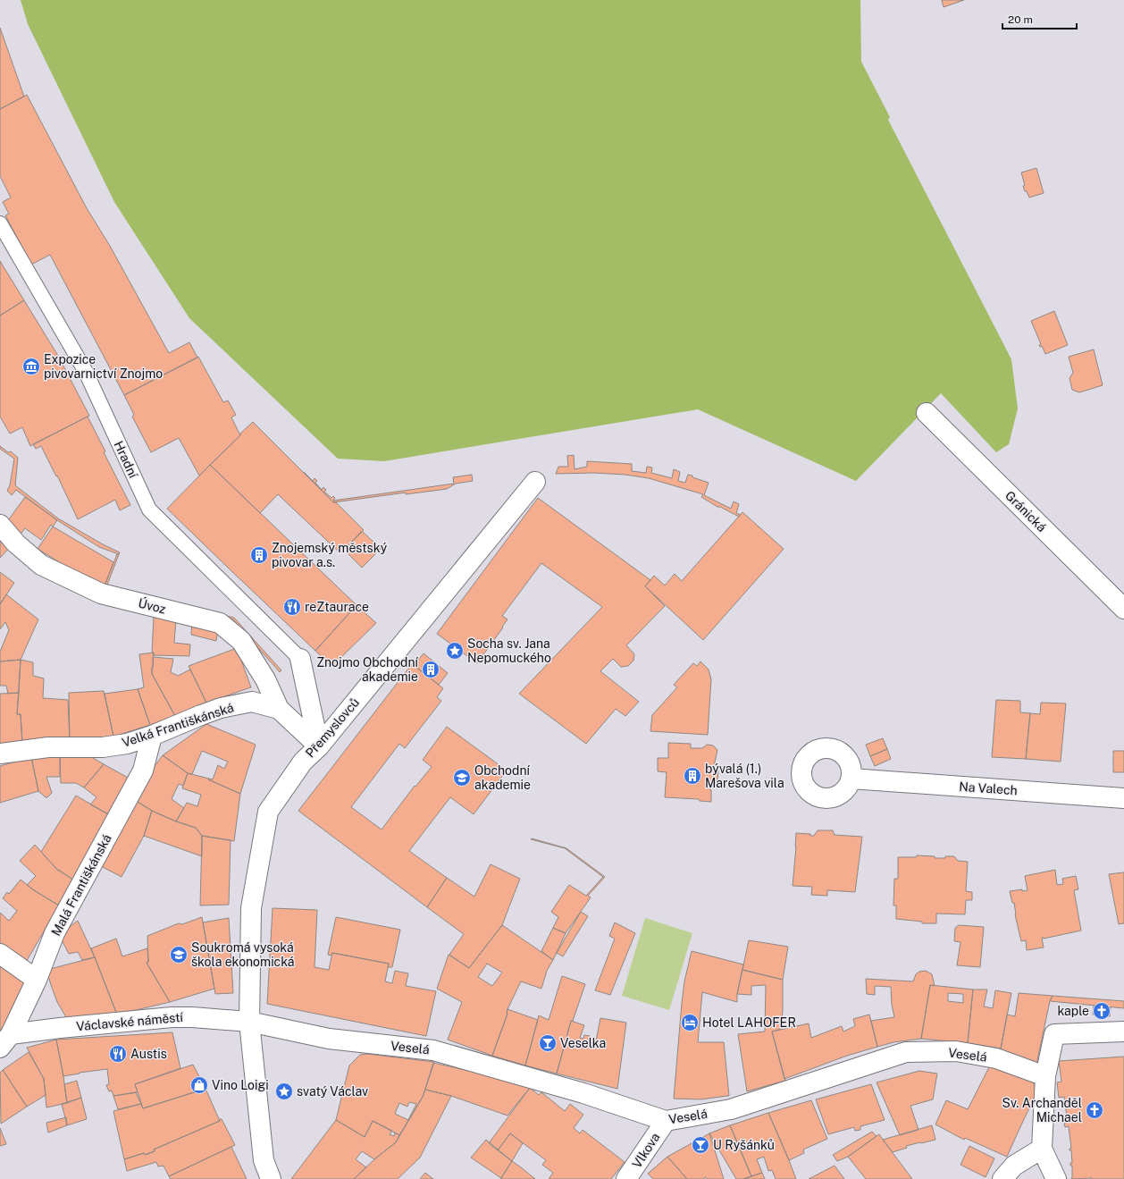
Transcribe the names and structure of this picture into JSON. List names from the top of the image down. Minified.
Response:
{"streets":{"street":["Gránická","Úvoz","Velká Františkánská","Přemyslovců","Na Valech","Malá Františkánská","Václavské náměstí","Veselá","Vlkova"],"lane":["Hradní"]},"crossings":[["Úvoz","Velká Františkánská"],["Velká Františkánská","Přemyslovců"],["Velká Františkánská","Malá Františkánská"],["Přemyslovců","Václavské náměstí"],["Malá Františkánská","Václavské náměstí"],["Václavské náměstí","Veselá"],["Veselá","Vlkova"]],"places":{"museum":["Expozice pivovarnictví Znojmo"],"building":["Znojemský městský pivovar a.s.","Znojmo Obchodní akademie","bývalá (1.) Marešova vila"],"restaurant":["reZtaurace","Austis"],"place":["Socha sv. Jana Nepomuckého","svatý Václav"],"school or university":["Obchodní akademie","Soukromá vysoká škola ekonomická"],"church":["kaple","Sv. Archanděl Michael"],"hotel":["Hotel LAHOFER"],"bar":["Veselka","U Ryšánků"],"shop":["Vino Loigi"]},"scale_bar":"20 m"}
